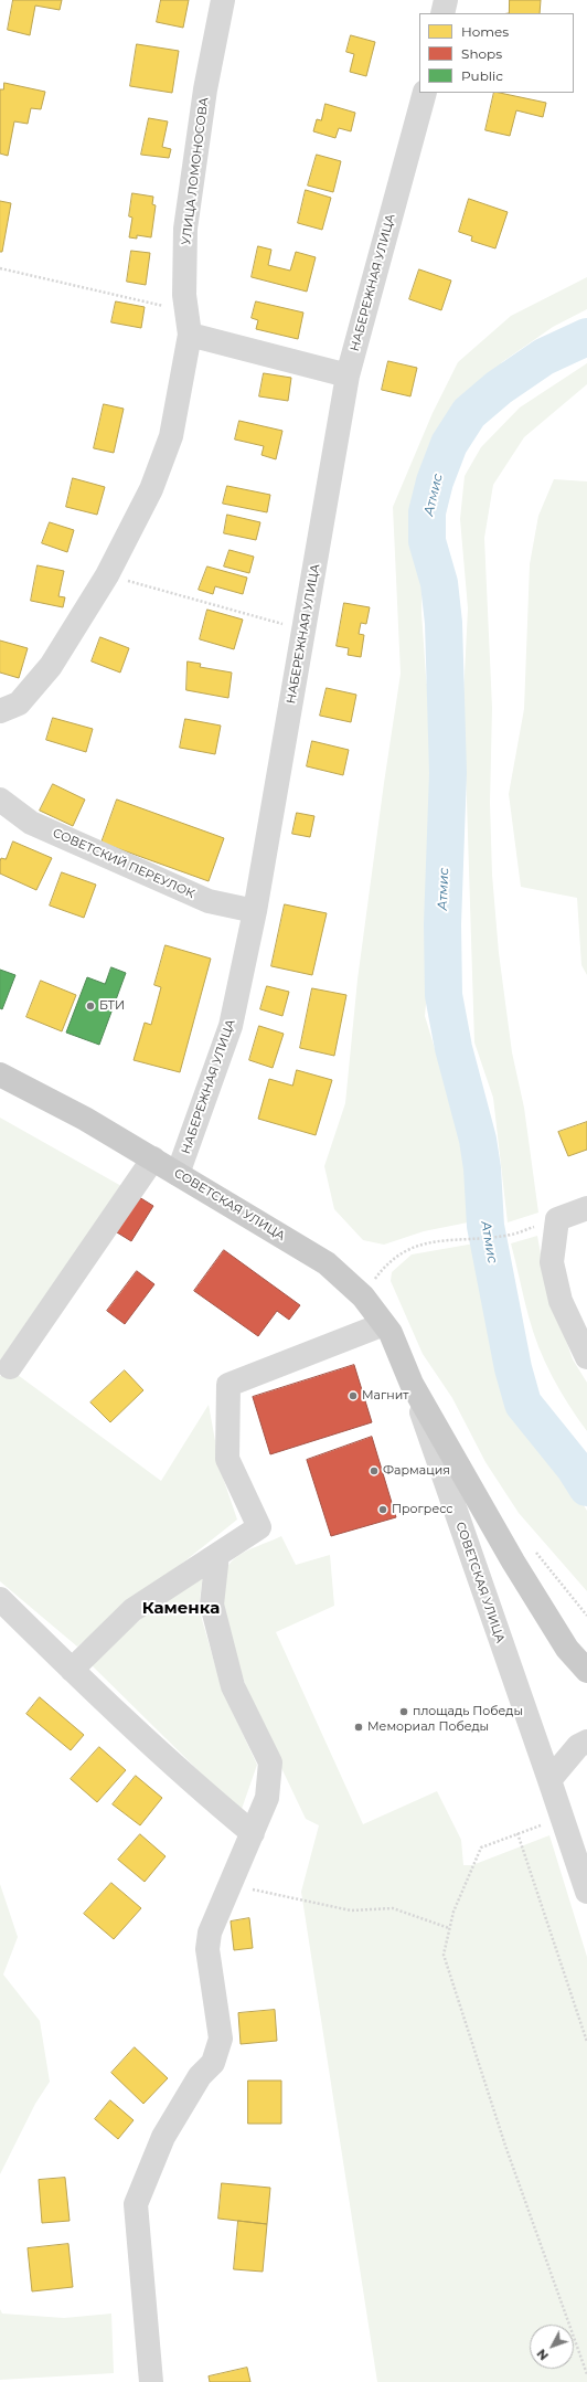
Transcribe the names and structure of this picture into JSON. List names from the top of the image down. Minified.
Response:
{"streets":{"main road":["СОВЕТСКАЯ УЛИЦА"],"street":["УЛИЦА ЛОМОНОСОВА","НАБЕРЕЖНАЯ УЛИЦА","СОВЕТСКИЙ ПЕРЕУЛОК"]},"crossings":[["НАБЕРЕЖНАЯ УЛИЦА","СОВЕТСКИЙ ПЕРЕУЛОК"],["НАБЕРЕЖНАЯ УЛИЦА","СОВЕТСКАЯ УЛИЦА"]],"districts":["Каменка"],"water":["Атмис"],"places":["БТИ","Магнит","Фармация","Прогресс","площадь Победы","Мемориал Победы"],"legend":["Homes","Shops","Public"],"north":"bottom left"}
